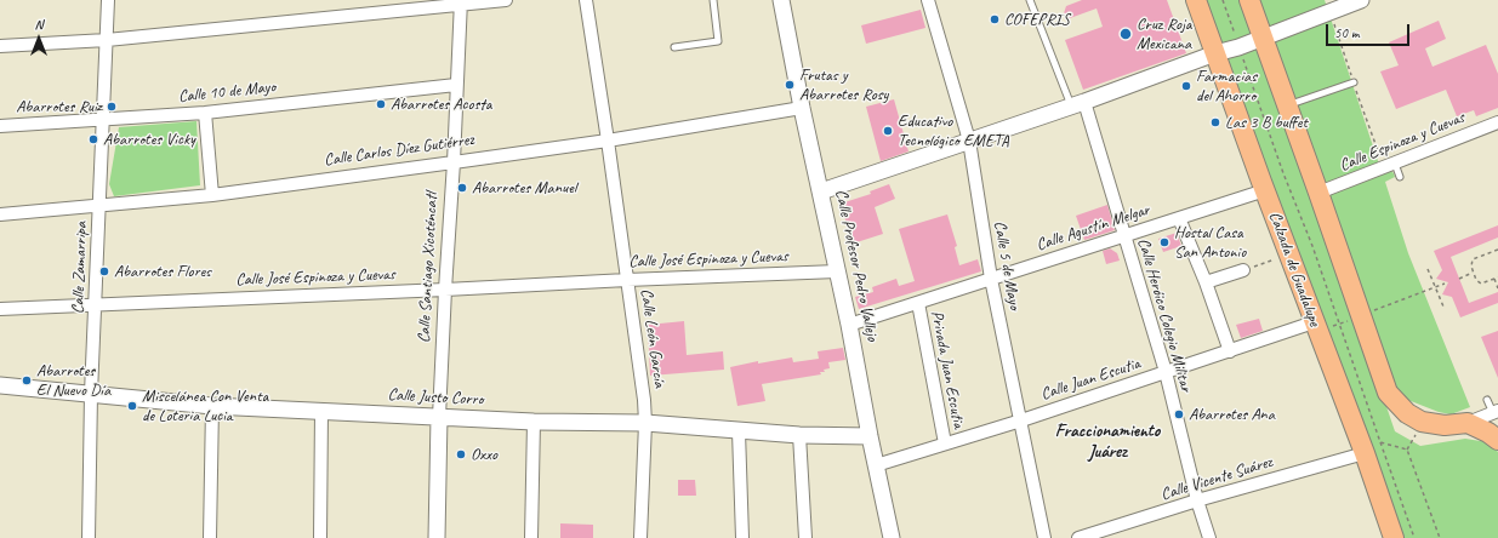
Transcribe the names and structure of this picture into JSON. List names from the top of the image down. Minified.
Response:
{"streets":{"main road":["Calzada de Guadalupe"],"street":["Calle 10 de Mayo","Calle Espinoza y Cuevas","Calle Carlos Díez Gutiérrez","Calle Agustín Melgar","Calle José Espinoza y Cuevas","Calle Profesor Pedro Vallejo","Calle 5 de Mayo","Calle Zamarripa","Calle Santiago Xicoténcatl","Calle Heróico Colegio Militar","Calle León García","Privada Juan Escutia","Calle Juan Escutia","Calle Justo Corro","Calle Vicente Suárez"]},"crossings":[["Calle 10 de Mayo","Calle Zamarripa"],["Calle 10 de Mayo","Calle Santiago Xicoténcatl"],["Calle Carlos Díez Gutiérrez","Calle Profesor Pedro Vallejo"],["Calle Carlos Díez Gutiérrez","Calle Zamarripa"],["Calle Carlos Díez Gutiérrez","Calle Santiago Xicoténcatl"],["Calle Carlos Díez Gutiérrez","Calle León García"],["Calle Agustín Melgar","Calle Profesor Pedro Vallejo"],["Calle Agustín Melgar","Calle 5 de Mayo"],["Calle Agustín Melgar","Calzada de Guadalupe"],["Calle Agustín Melgar","Calle Heróico Colegio Militar"],["Calle Agustín Melgar","Privada Juan Escutia"],["Calle José Espinoza y Cuevas","Calle Profesor Pedro Vallejo"],["Calle José Espinoza y Cuevas","Calle Zamarripa"],["Calle José Espinoza y Cuevas","Calle Santiago Xicoténcatl"],["Calle José Espinoza y Cuevas","Calle León García"],["Calle Profesor Pedro Vallejo","Calle Juan Escutia"],["Calle Profesor Pedro Vallejo","Calle Justo Corro"],["Calle 5 de Mayo","Calle Juan Escutia"],["Calle Zamarripa","Calle Justo Corro"],["Calle Santiago Xicoténcatl","Calle Justo Corro"],["Calzada de Guadalupe","Calle Juan Escutia"],["Calzada de Guadalupe","Calle Vicente Suárez"],["Calle Heróico Colegio Militar","Calle Juan Escutia"],["Calle Heróico Colegio Militar","Calle Vicente Suárez"],["Calle León García","Calle Justo Corro"],["Privada Juan Escutia","Calle Juan Escutia"]],"districts":["Fraccionamiento Juárez"],"places":["COFEPRIS","Cruz Roja Mexicana","Frutas y Abarrotes Rosy","Farmacias del Ahorro","Abarrotes Acosta","Abarrotes Ruiz","Las 3 B buffet","Educativo Tecnológico EMETA","Abarrotes Vicky","Abarrotes Manuel","Hostal Casa San Antonio","Abarrotes Flores","Abarrotes El Nuevo Día","Miscelánea Con Venta de Loteria Lucia","Abarrotes Ana","Oxxo"],"scale_bar":"50 m","north":"top"}
